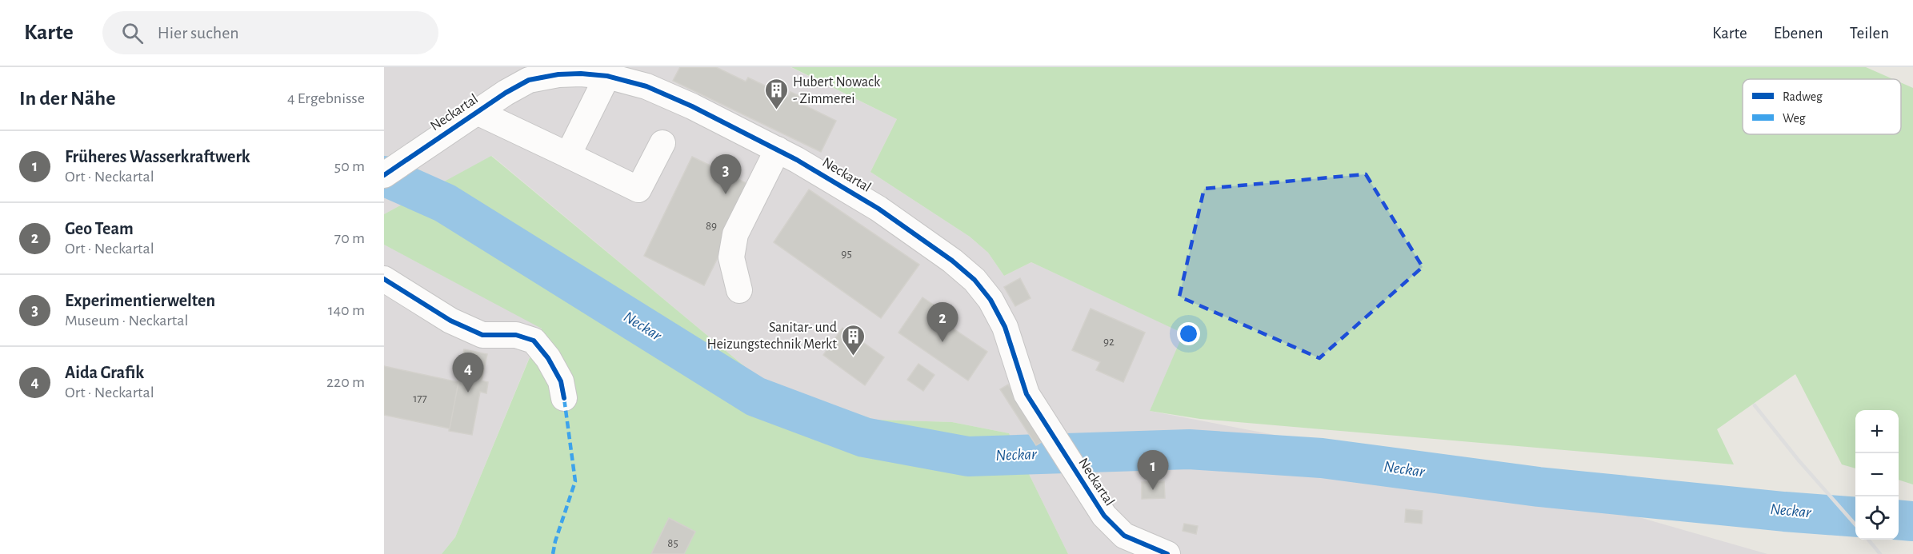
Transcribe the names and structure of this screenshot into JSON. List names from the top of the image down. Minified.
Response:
{"streets":{"street":["Neckartal"]},"water":["Neckar"],"places":{"building":["Hubert Nowack - Zimmerei","Sanitar- und Heizungstechnik Merkt"]},"house_numbers":["89","95","92","177","85"],"legend":["Radweg","Weg"],"page":{"header":"Karte","search":"Hier suchen","nav":["Karte","Ebenen","Teilen"],"heading":["In der Nähe","4 Ergebnisse"],"list":[{"mark":"1","name":"Früheres Wasserkraftwerk","note":"Ort · Neckartal","value":"50 m"},{"mark":"2","name":"Geo Team","note":"Ort · Neckartal","value":"70 m"},{"mark":"3","name":"Experimentierwelten","note":"Museum · Neckartal","value":"140 m"},{"mark":"4","name":"Aida Grafik","note":"Ort · Neckartal","value":"220 m"}],"pins":["3","2","4","1"],"map_buttons":["+","−"]}}
